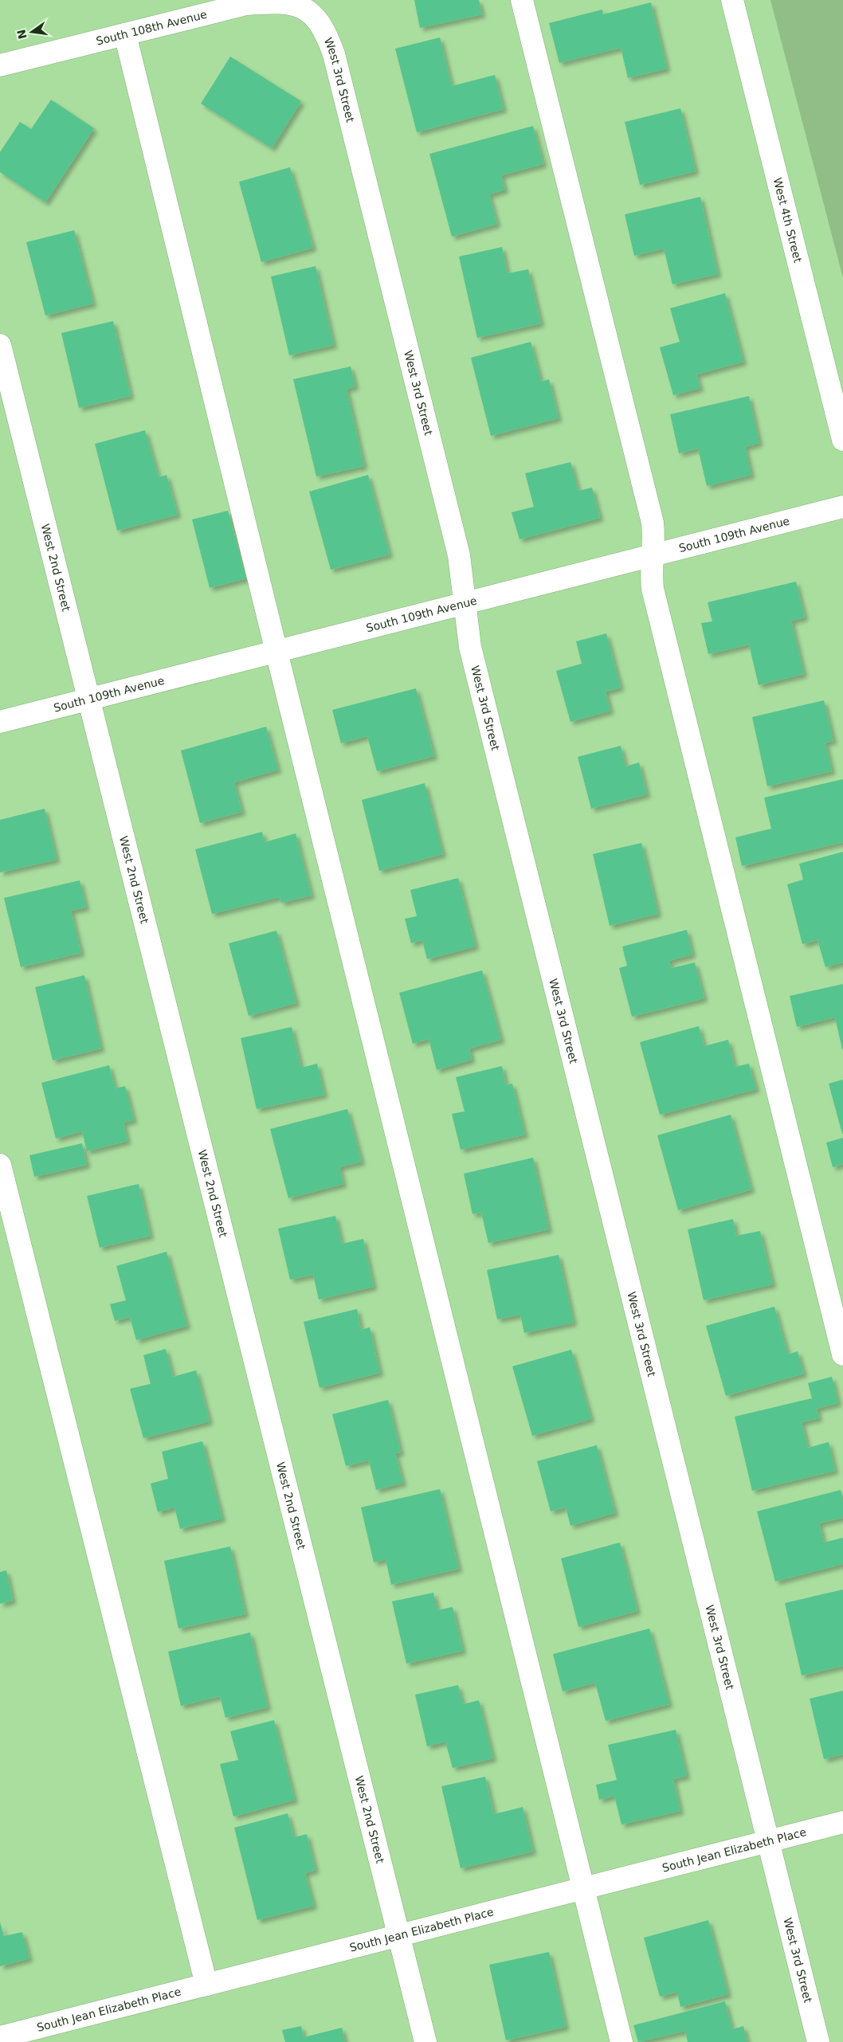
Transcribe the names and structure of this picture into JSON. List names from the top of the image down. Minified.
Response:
{"streets":{"street":["South 108th Avenue","West 3rd Street","West 4th Street","South 109th Avenue","West 2nd Street","South Jean Elizabeth Place"]},"crossings":[["South 108th Avenue","West 3rd Street"],["West 3rd Street","South 109th Avenue"],["West 3rd Street","South Jean Elizabeth Place"],["South 109th Avenue","West 2nd Street"],["West 2nd Street","South Jean Elizabeth Place"]],"north":"left"}
